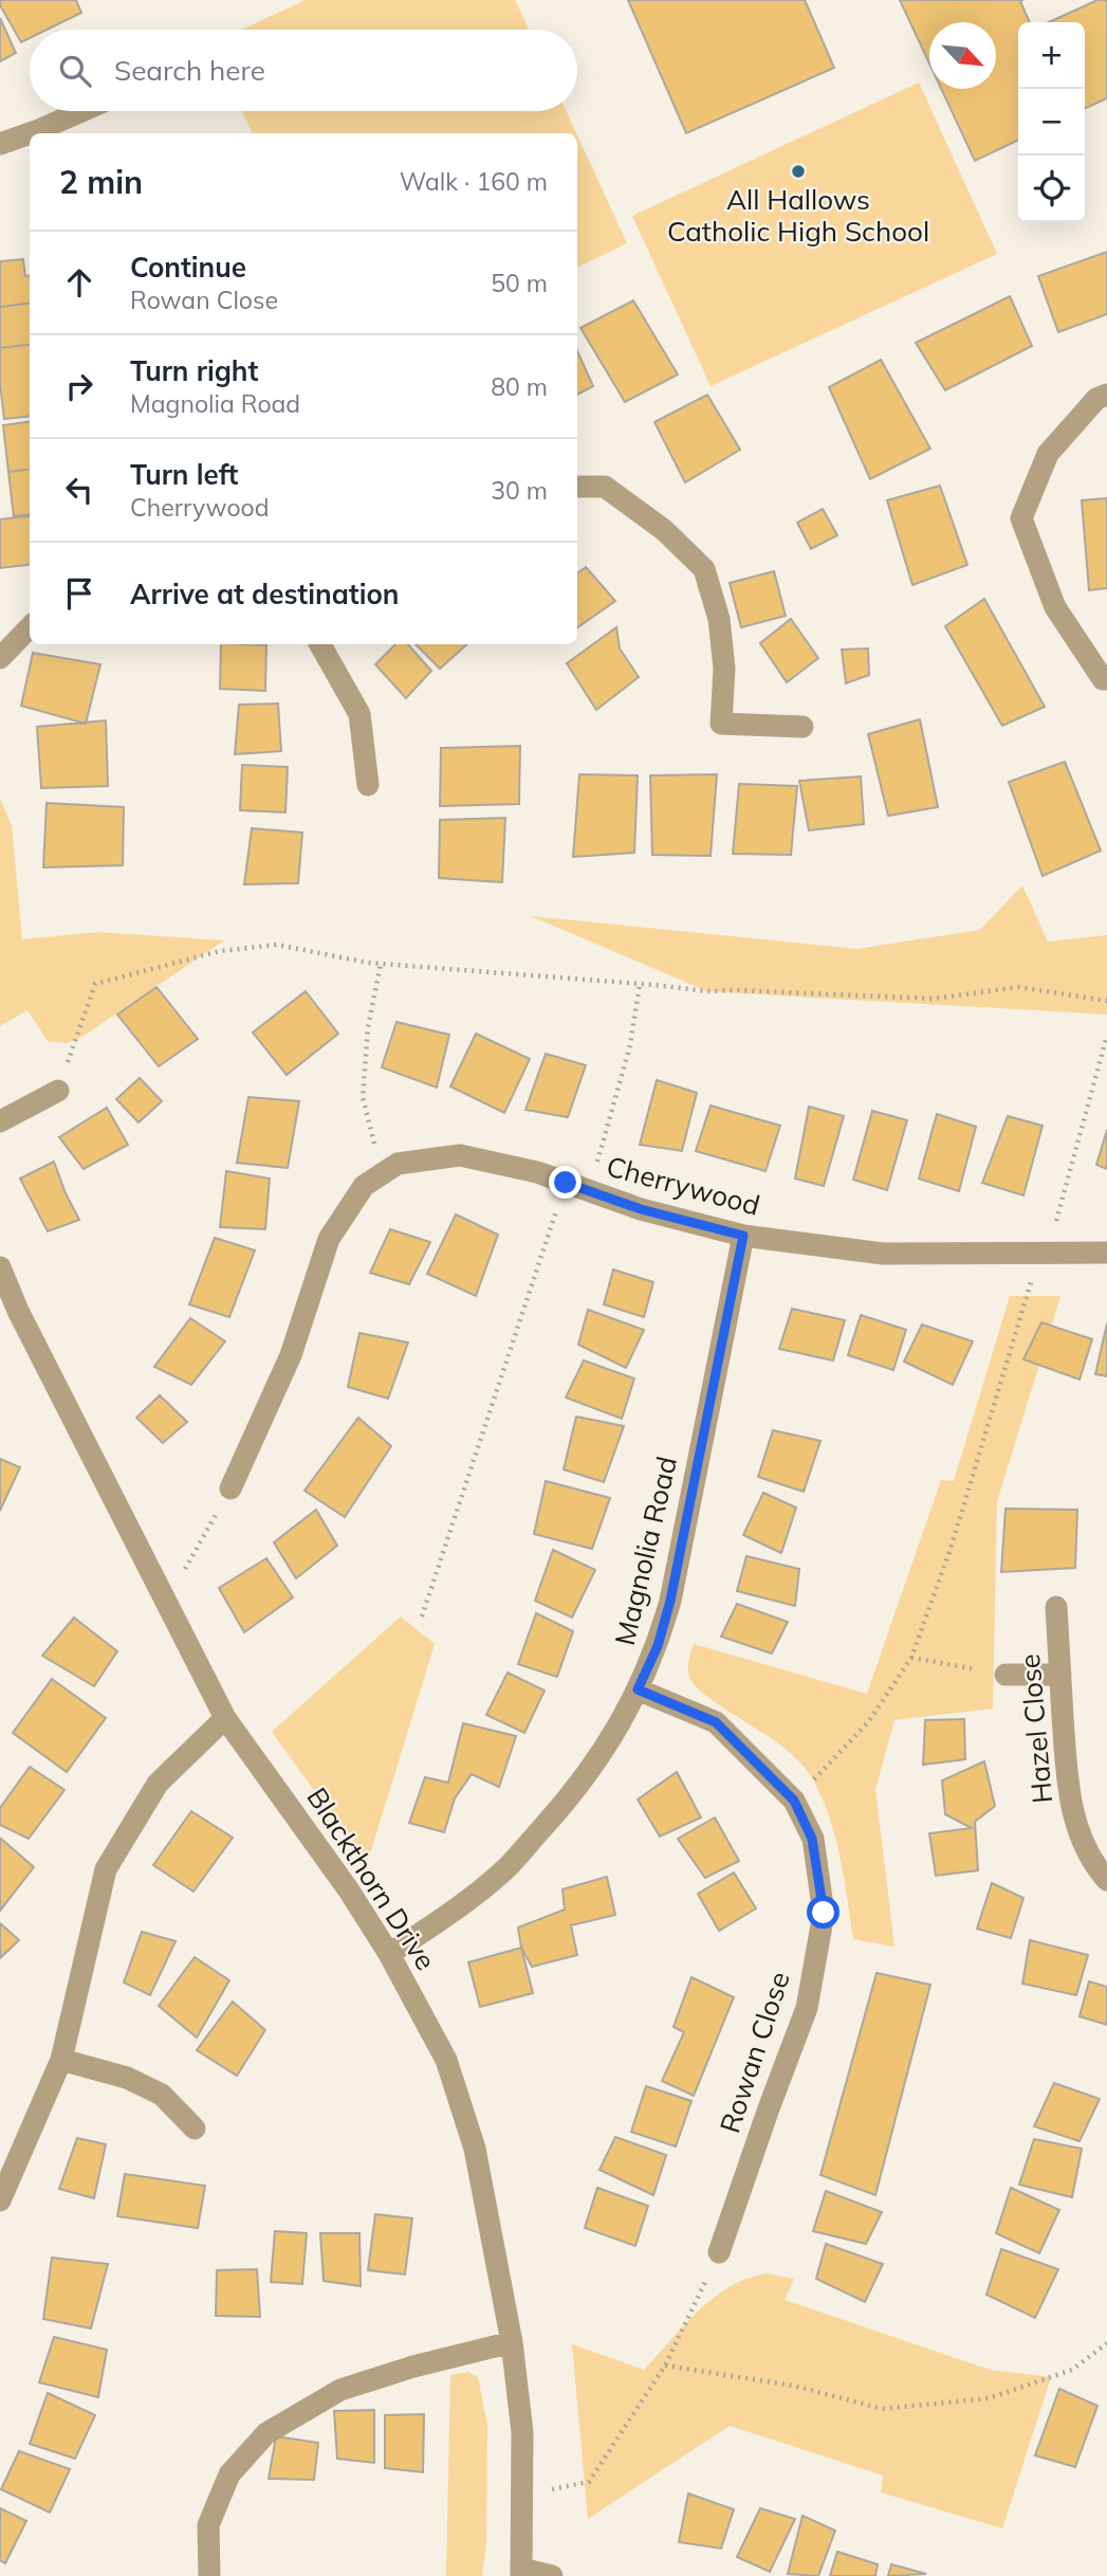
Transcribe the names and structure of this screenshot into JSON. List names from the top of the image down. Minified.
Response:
{"streets":{"street":["Cherrywood","Magnolia Road","Hazel Close","Blackthorn Drive","Rowan Close"]},"crossings":[["Cherrywood","Magnolia Road"],["Magnolia Road","Blackthorn Drive"],["Magnolia Road","Rowan Close"]],"places":["All Hallows Catholic High School"],"north":"bottom right","page":{"map_buttons":["+","−"],"search":"Search here","heading":["2 min","Walk · 160 m"],"list":[["Continue","Rowan Close","50 m"],["Turn right","Magnolia Road","80 m"],["Turn left","Cherrywood","30 m"],"Arrive at destination"]}}
